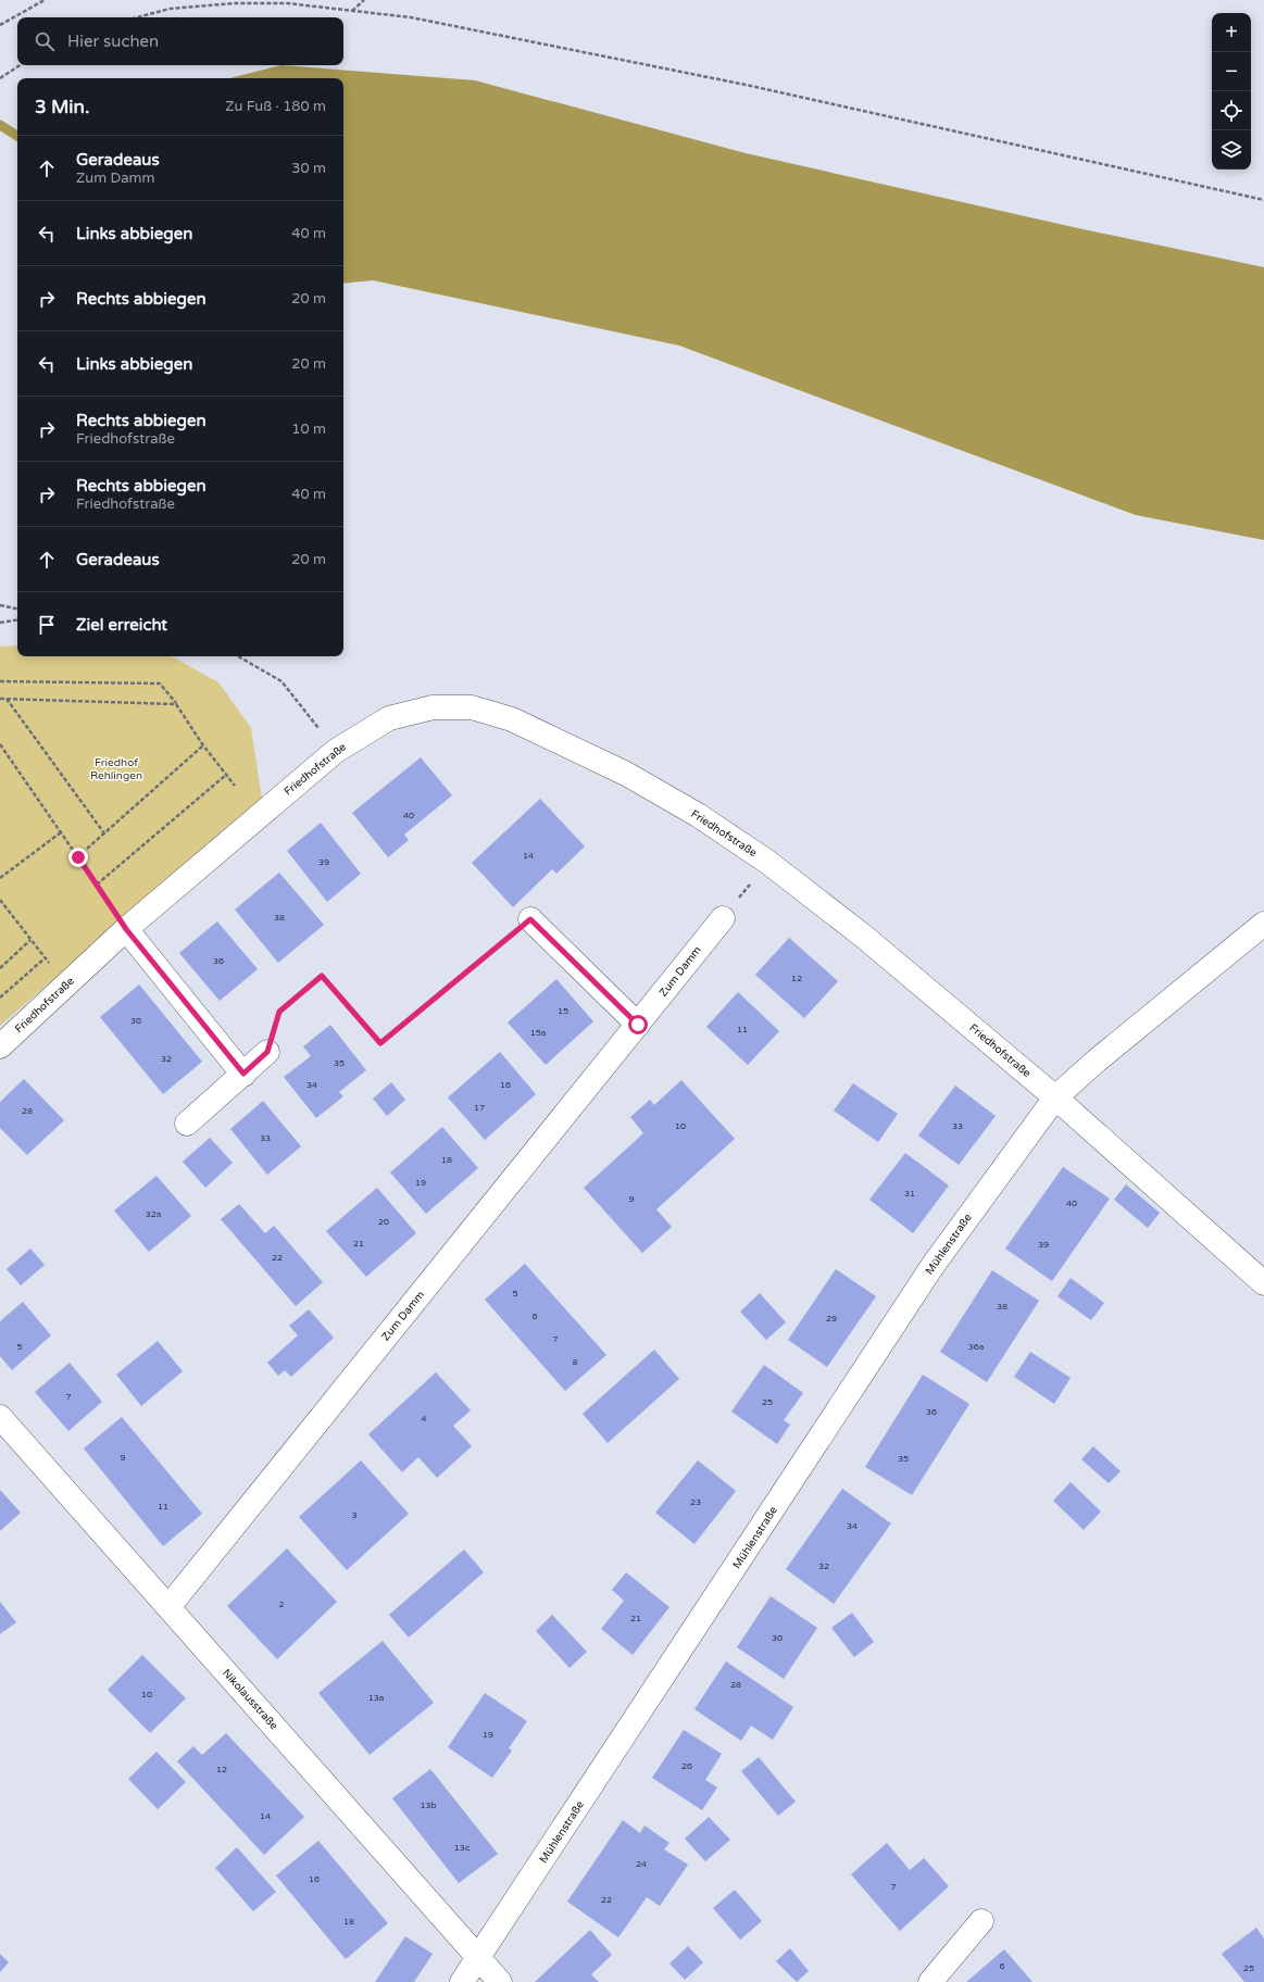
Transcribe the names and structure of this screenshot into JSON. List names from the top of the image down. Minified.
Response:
{"streets":{"street":["Friedhofstraße","Zum Damm","Mühlenstraße","Nikolausstraße"]},"crossings":[["Friedhofstraße","Mühlenstraße"],["Zum Damm","Nikolausstraße"],["Mühlenstraße","Nikolausstraße"]],"parks":["Friedhof Rehlingen"],"house_numbers":["40","14","39","38","36","12","15","30","11","15a","32","35","34","16","17","28","10","33","33","18","19","31","9","40","32a","20","21","39","22","5","38","6","29","7","5","36a","8","7","25","36","4","9","35","23","11","3","34","32","2","21","30","28","10","13a","19","26","12","13b","14","13c","24","16","7","22","18","6","25"],"page":{"map_buttons":["+","−"],"search":"Hier suchen","heading":["3 Min.","Zu Fuß · 180 m"],"list":[["Geradeaus","Zum Damm","30 m"],["Links abbiegen","40 m"],["Rechts abbiegen","20 m"],["Links abbiegen","20 m"],["Rechts abbiegen","Friedhofstraße","10 m"],["Rechts abbiegen","Friedhofstraße","40 m"],["Geradeaus","20 m"],"Ziel erreicht"]}}
